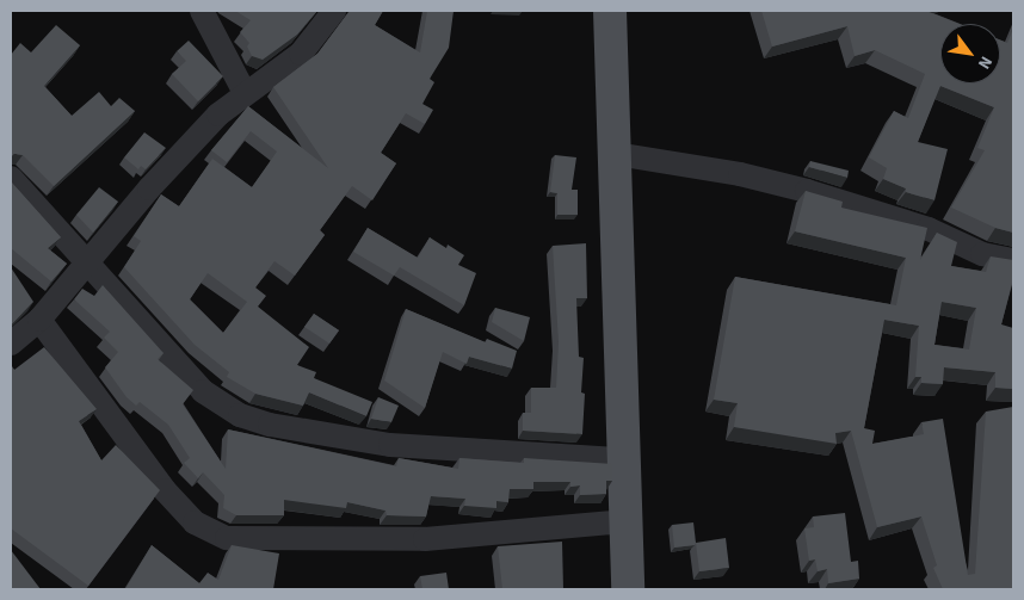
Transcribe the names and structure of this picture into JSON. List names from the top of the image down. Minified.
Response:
{"north":"bottom right"}
